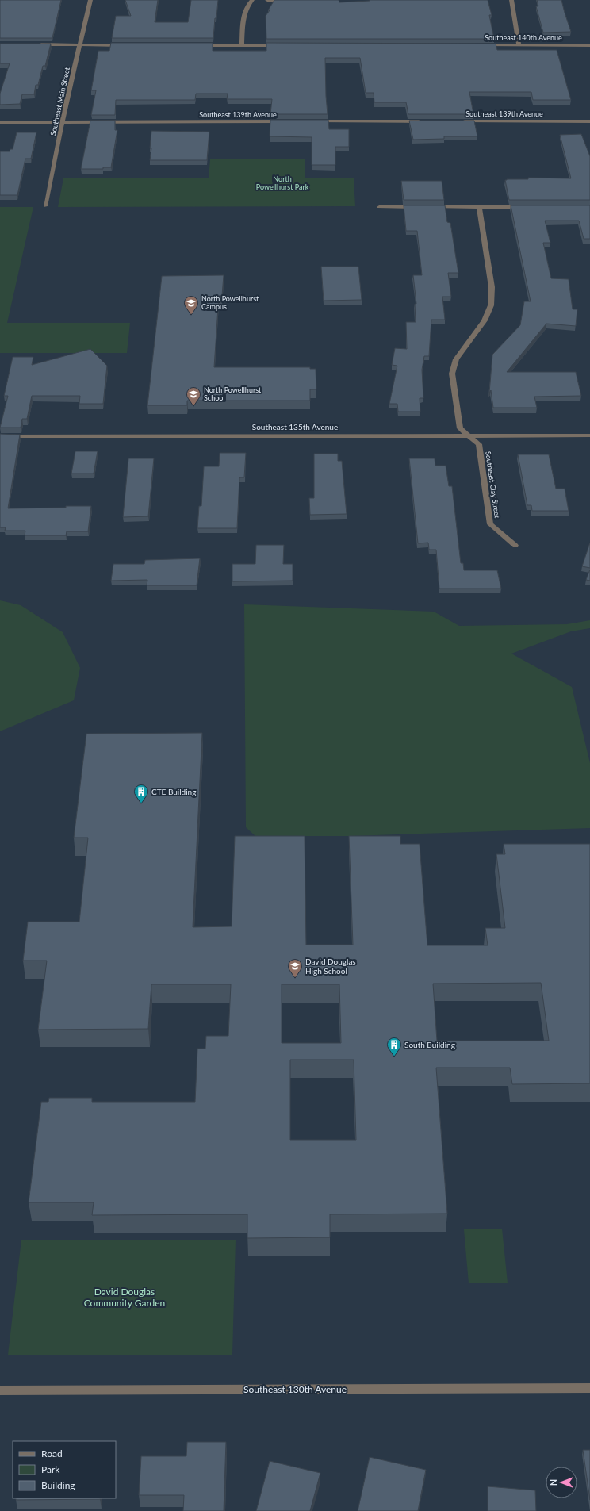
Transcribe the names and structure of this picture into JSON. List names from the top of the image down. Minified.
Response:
{"streets":{"street":["Southeast 140th Avenue","Southeast Main Street","Southeast 139th Avenue","Southeast 135th Avenue","Southeast Clay Street","Southeast 130th Avenue"]},"crossings":[["Southeast Main Street","Southeast 139th Avenue"],["Southeast 135th Avenue","Southeast Clay Street"]],"parks":["North Powellhurst Park","David Douglas Community Garden"],"places":{"school or university":["North Powellhurst Campus","North Powellhurst School","David Douglas High School"],"building":["CTE Building","South Building"]},"legend":["Road","Park","Building"],"north":"left"}
